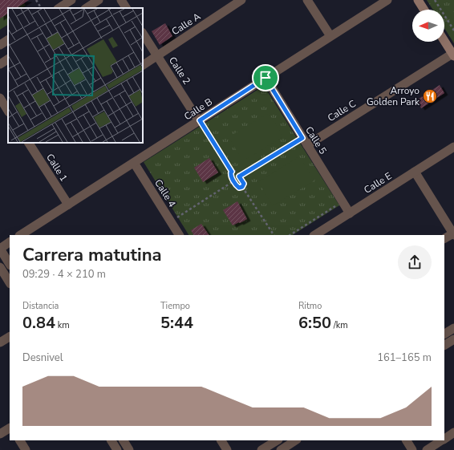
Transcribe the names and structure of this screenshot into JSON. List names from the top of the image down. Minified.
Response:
{"streets":{"street":["Calle A","Calle 2","Calle B","Calle C","Calle 5","Calle 1","Calle E","Calle 4"]},"crossings":[["Calle A","Calle 2"],["Calle 2","Calle B"],["Calle B","Calle 5"],["Calle B","Calle 1"],["Calle B","Calle 4"],["Calle C","Calle 5"],["Calle 5","Calle E"]],"places":{"restaurant":["Arroyo Golden Park"]},"north":"left","page":{"heading":["Carrera matutina","09:29 · 4 × 210 m"],"stats":[["Distancia","0.84 km"],["Tiempo","5:44"],["Ritmo","6:50 /km"]],"chart":["Desnivel","161–165 m"]}}
